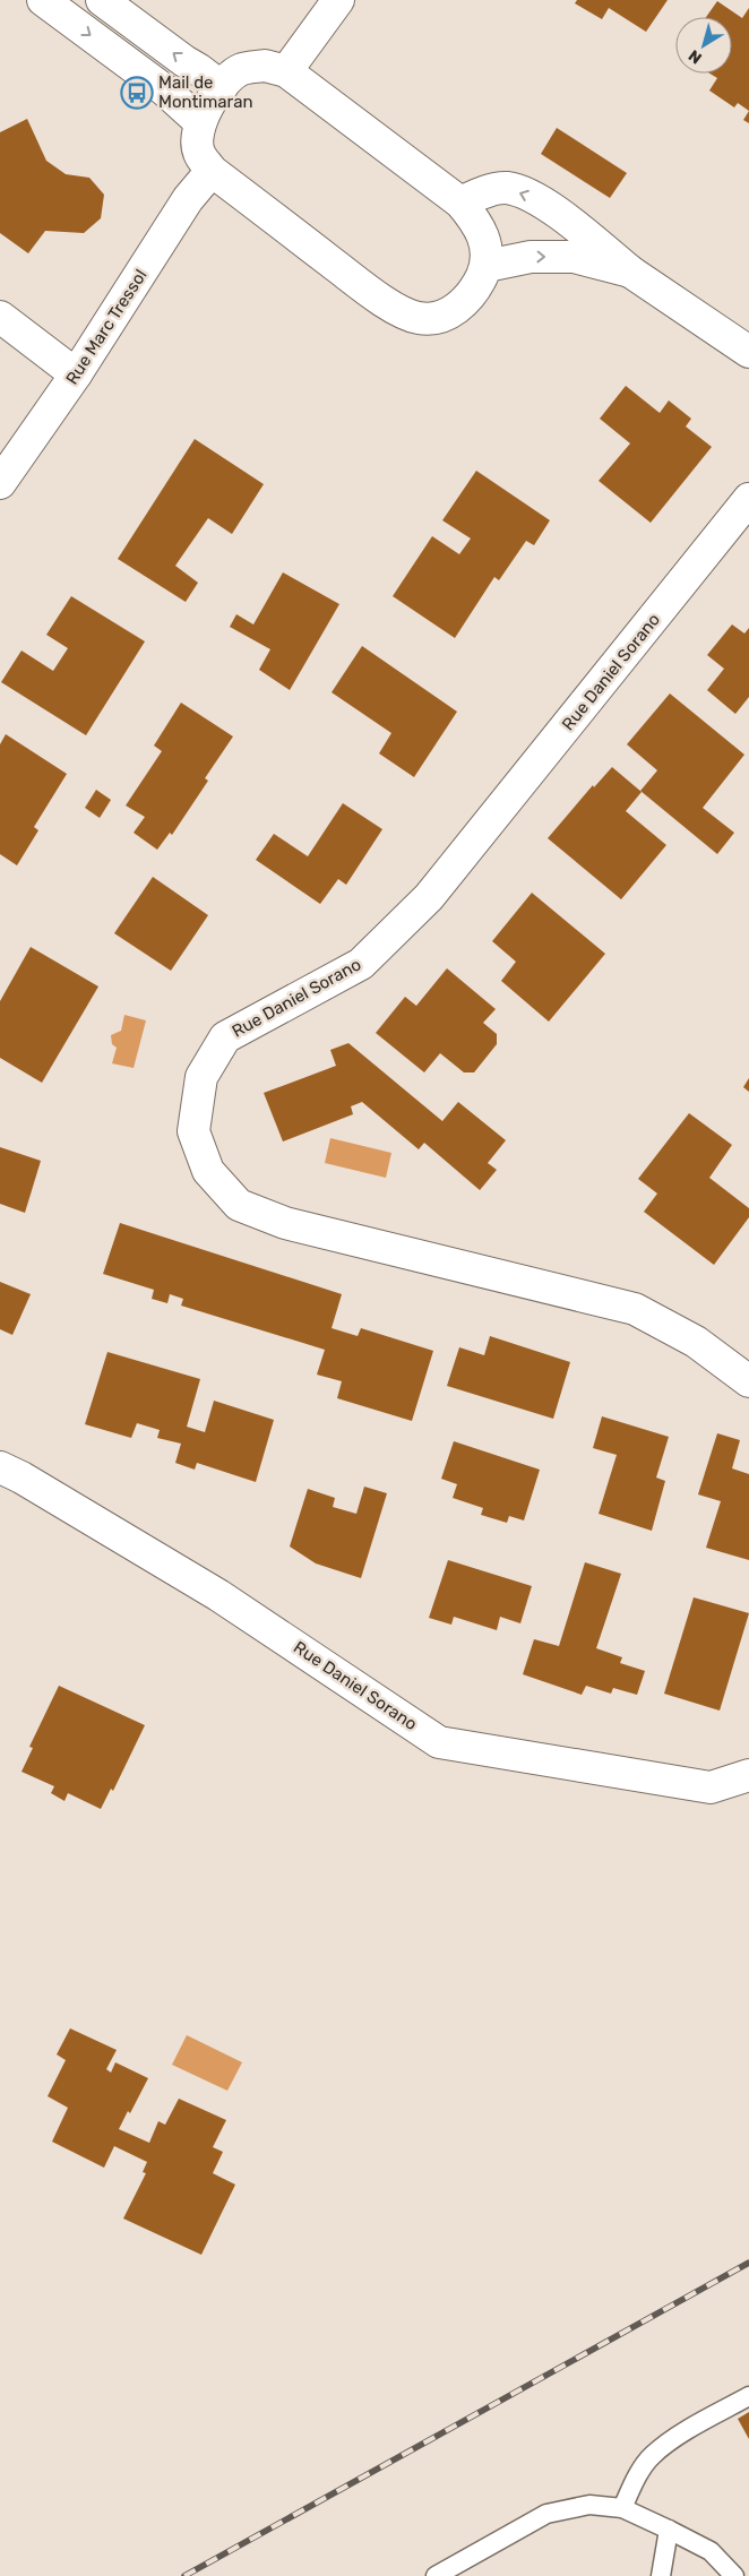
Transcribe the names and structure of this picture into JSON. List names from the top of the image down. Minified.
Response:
{"streets":{"street":["Rue Marc Tressol","Rue Daniel Sorano"]},"places":{"bus stop":["Mail de Montimaran"]},"north":"bottom left"}
